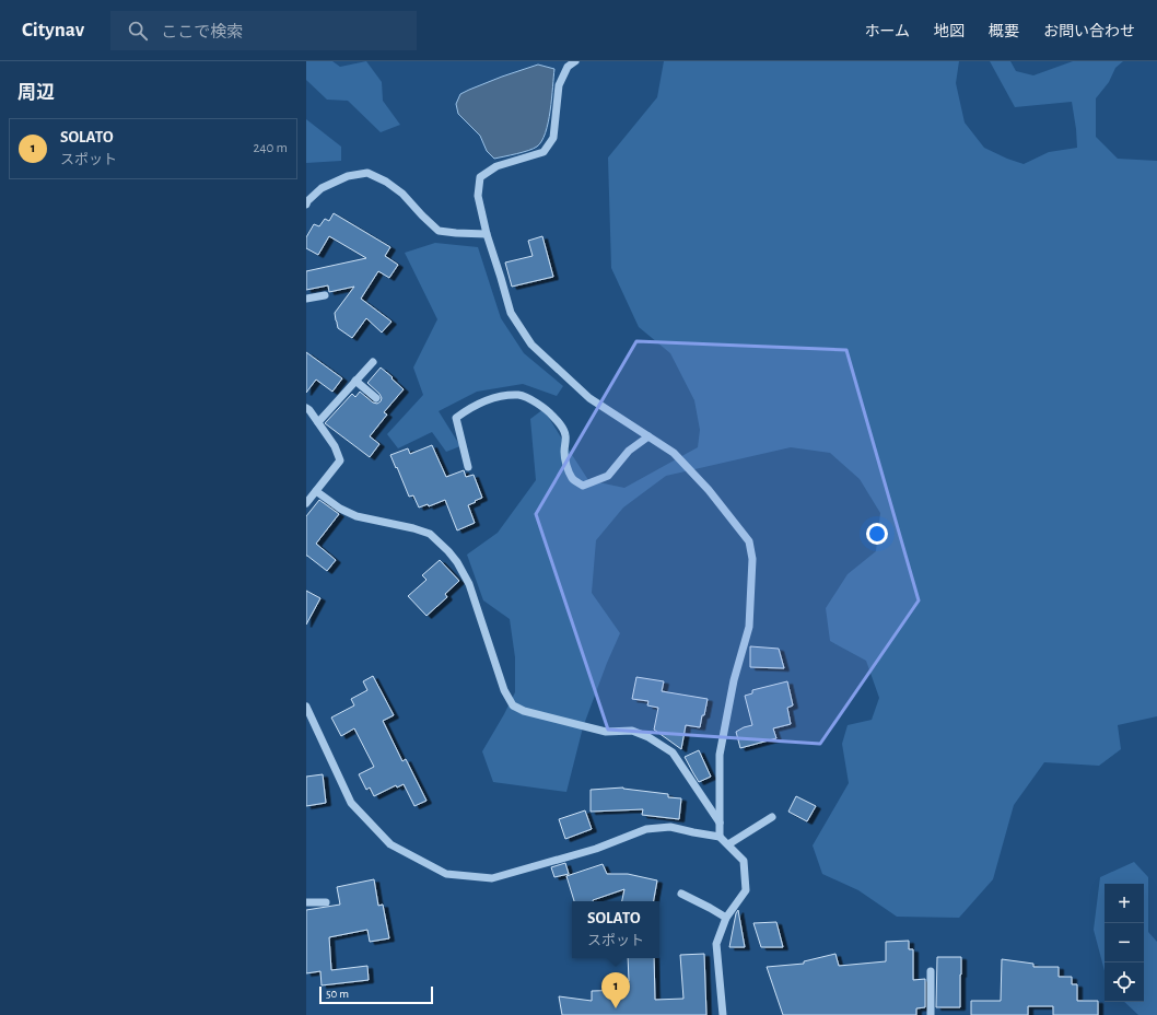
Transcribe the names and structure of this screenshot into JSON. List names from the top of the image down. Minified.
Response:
{"scale_bar":"50 m","page":{"header":"Citynav","search":"ここで検索","nav":["ホーム","地図","概要","お問い合わせ"],"heading":"周辺","list":[{"mark":"1","name":"SOLATO","note":"スポット","value":"240 m"}],"map_buttons":["+","−"],"popup":["SOLATO","スポット"],"pins":"1","scale":"50 m"}}
